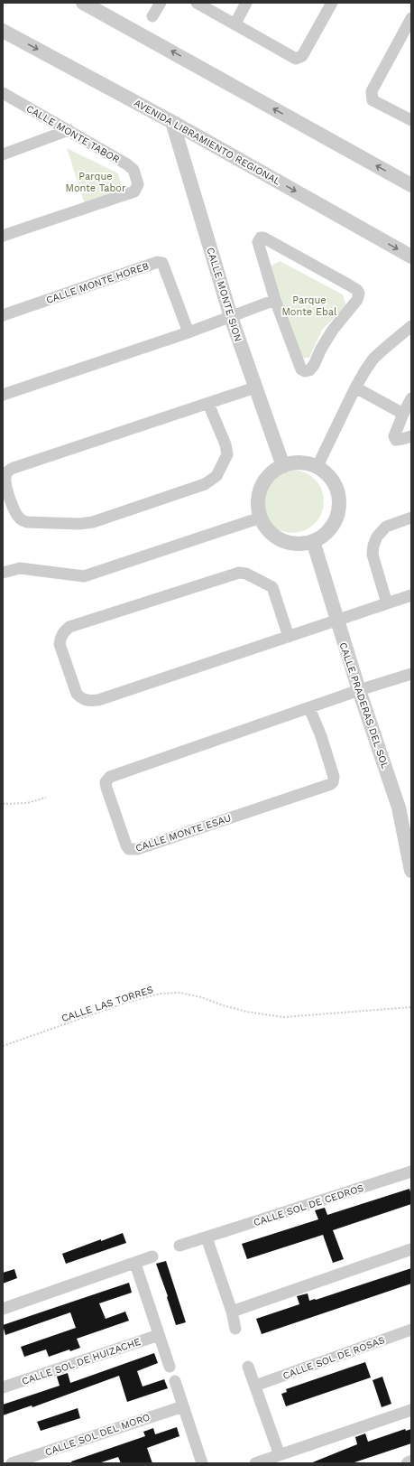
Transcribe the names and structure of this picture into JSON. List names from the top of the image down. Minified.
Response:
{"streets":{"street":["CALLE MONTE TABOR","AVENIDA LIBRAMIENTO REGIONAL","CALLE MONTE HOREB","CALLE MONTE SION","CALLE PRADERAS DEL SOL","CALLE MONTE ESAU","CALLE SOL DE CEDROS","CALLE SOL DE ROSAS","CALLE SOL DE HUIZACHE","CALLE SOL DEL MORO"],"path":["CALLE LAS TORRES"]},"crossings":[["AVENIDA LIBRAMIENTO REGIONAL","CALLE MONTE SION"],["CALLE MONTE SION","CALLE PRADERAS DEL SOL"],["CALLE PRADERAS DEL SOL","CALLE MONTE ESAU"]],"parks":["Parque Monte Tabor","Parque Monte Ebal"]}
